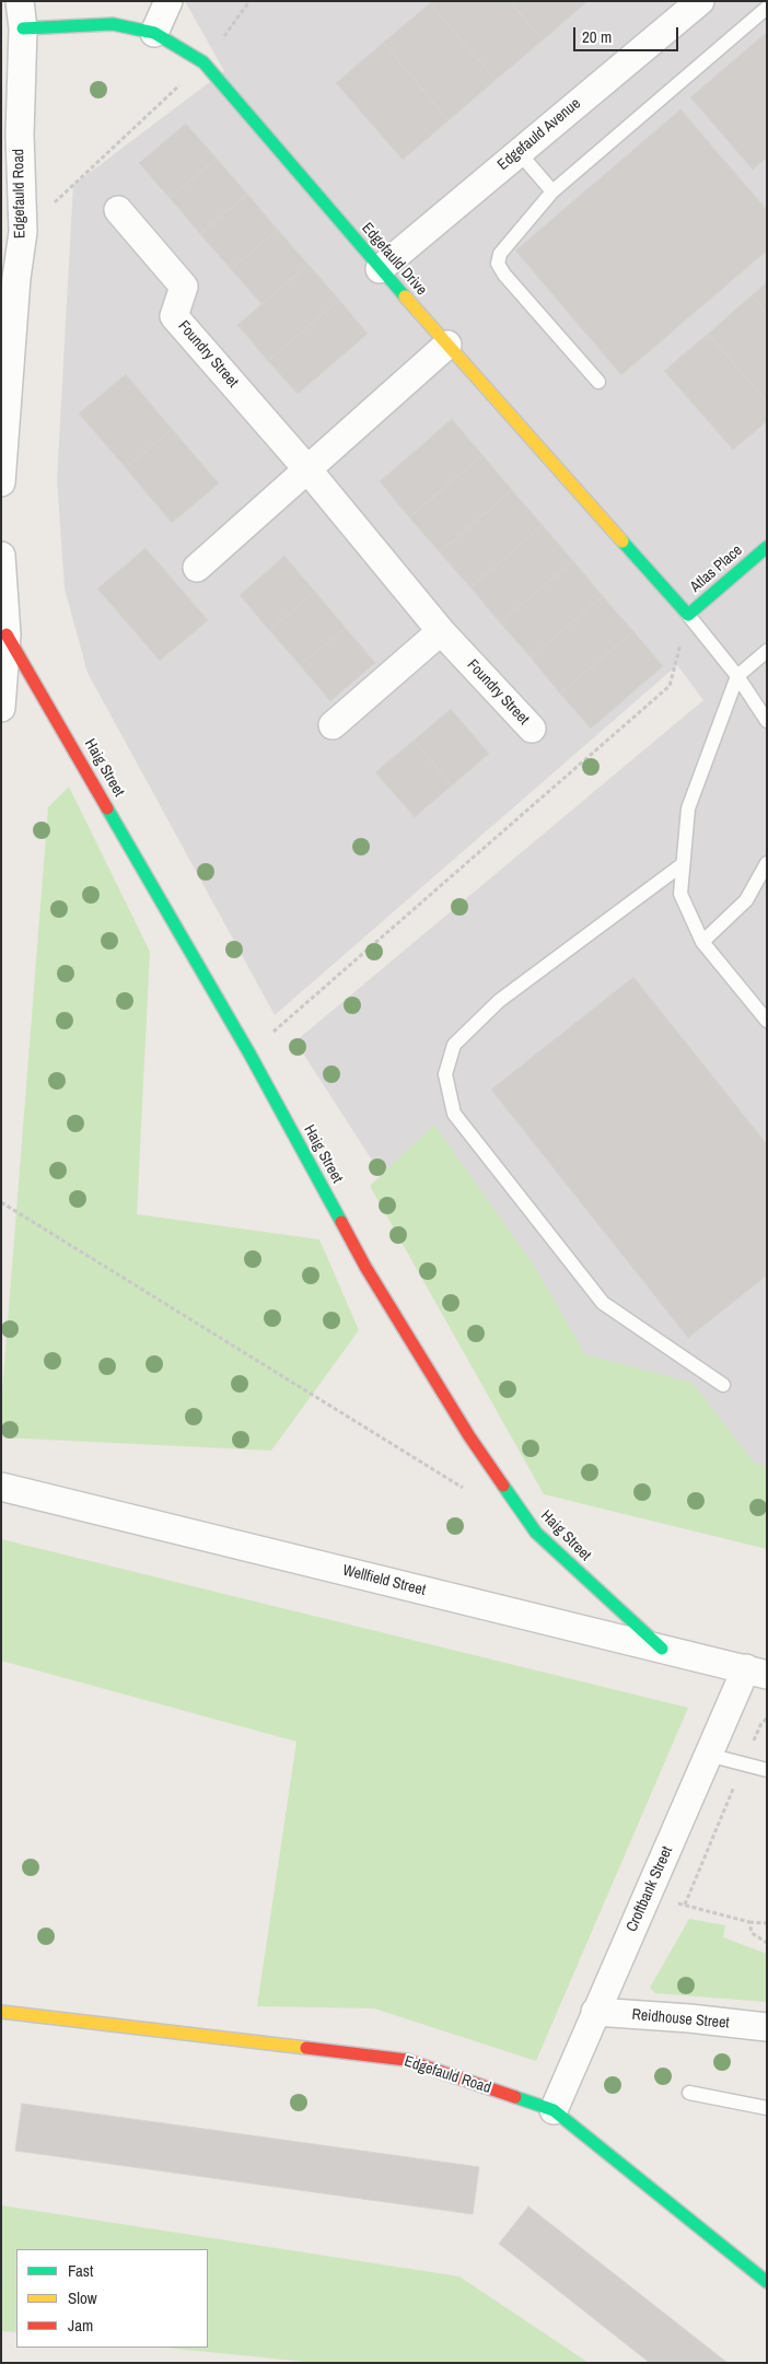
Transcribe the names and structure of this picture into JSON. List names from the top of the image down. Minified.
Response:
{"streets":{"street":["Edgefauld Avenue","Edgefauld Road","Edgefauld Drive","Foundry Street","Atlas Place","Haig Street","Wellfield Street","Croftbank Street","Reidhouse Street"]},"crossings":[["Edgefauld Avenue","Edgefauld Drive"],["Edgefauld Road","Edgefauld Drive"],["Edgefauld Road","Croftbank Street"],["Edgefauld Drive","Atlas Place"],["Haig Street","Wellfield Street"],["Wellfield Street","Croftbank Street"],["Croftbank Street","Reidhouse Street"]],"legend":["Fast","Slow","Jam"],"scale_bar":"20 m"}
